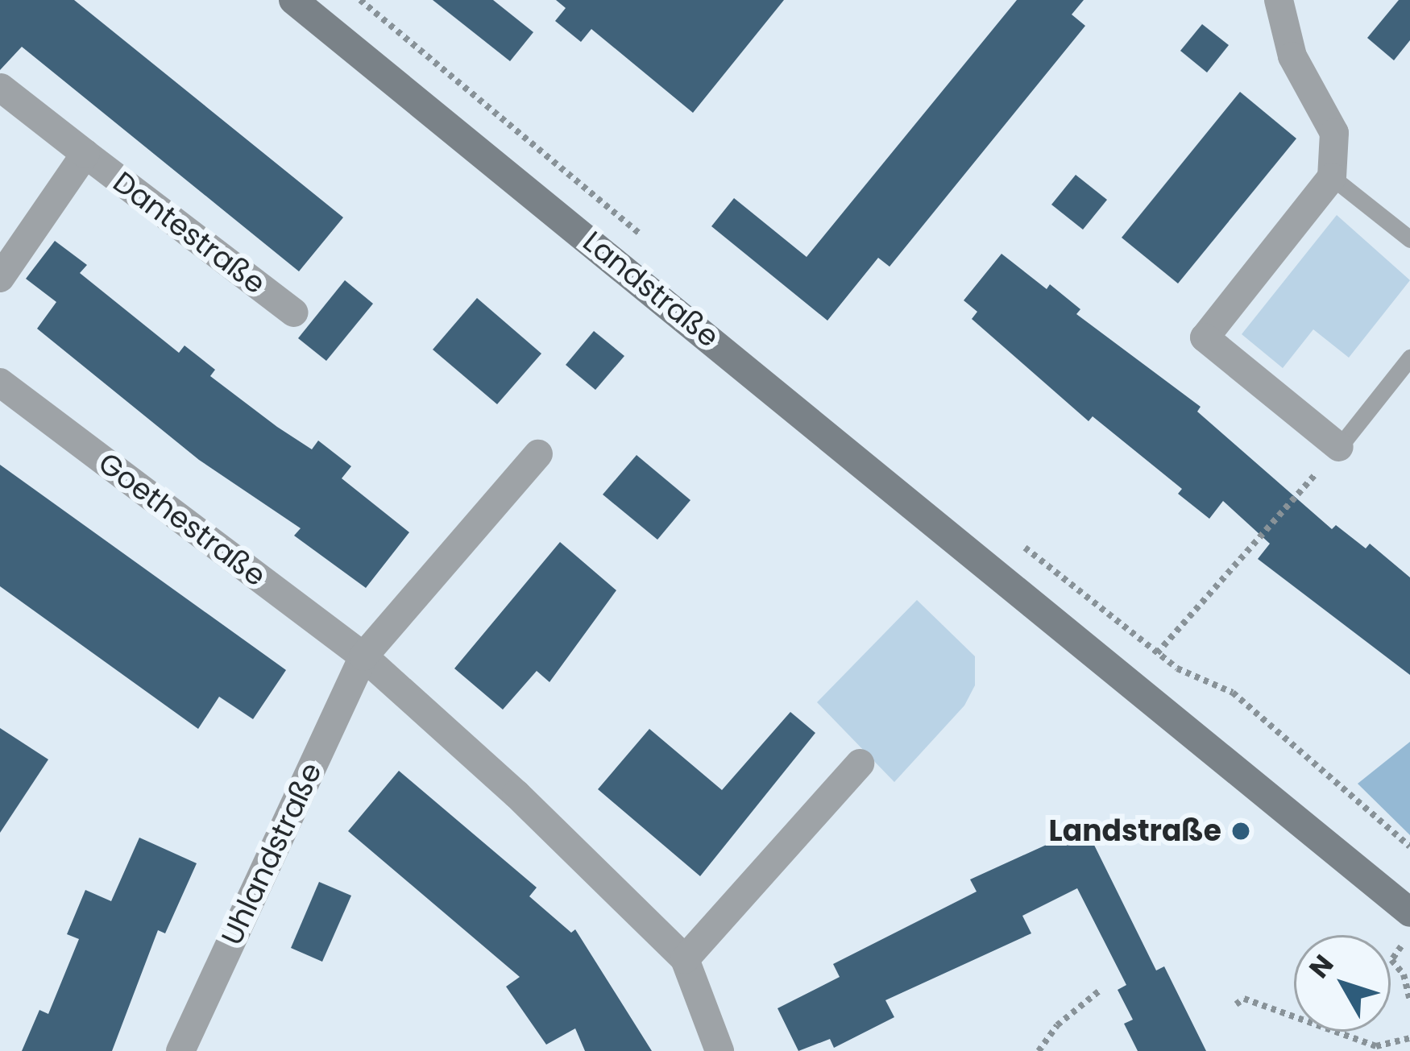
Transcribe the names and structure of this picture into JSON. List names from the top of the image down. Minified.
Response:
{"streets":{"street":["Dantestraße","Landstraße","Goethestraße","Uhlandstraße"]},"crossings":[["Goethestraße","Uhlandstraße"]],"places":["Landstraße"],"north":"top left"}
